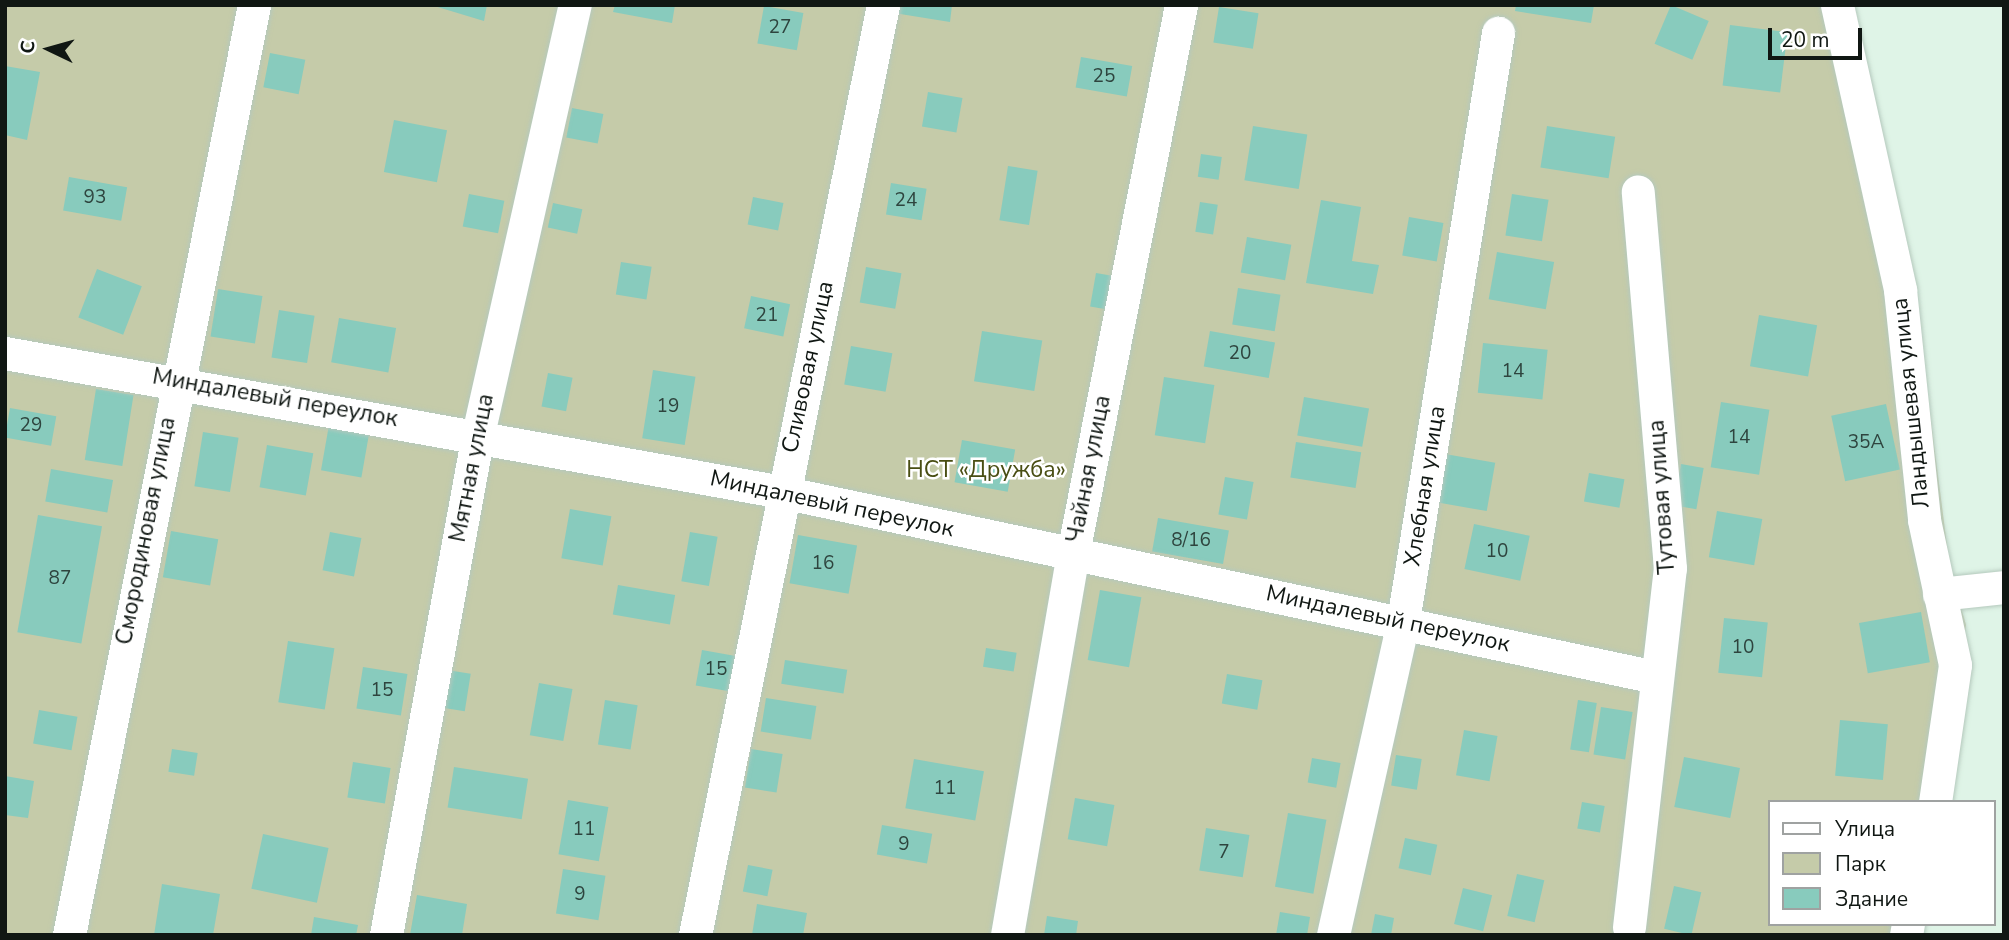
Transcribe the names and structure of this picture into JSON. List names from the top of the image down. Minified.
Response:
{"streets":{"street":["Сливовая улица","Миндалевый переулок","Ландышевая улица","Мятная улица","Чайная улица","Хлебная улица","Тутовая улица","Смородиновая улица"]},"crossings":[["Сливовая улица","Миндалевый переулок"],["Миндалевый переулок","Мятная улица"],["Миндалевый переулок","Чайная улица"],["Миндалевый переулок","Хлебная улица"],["Миндалевый переулок","Тутовая улица"],["Миндалевый переулок","Смородиновая улица"]],"parks":["НСТ «Дружба»"],"house_numbers":["27","25","93","24","21","20","14","19","29","14","35А","8/16","10","16","87","10","15","15","11","11","9","7","9"],"legend":["Улица","Парк","Здание"],"scale_bar":"20 m","north":"left"}
